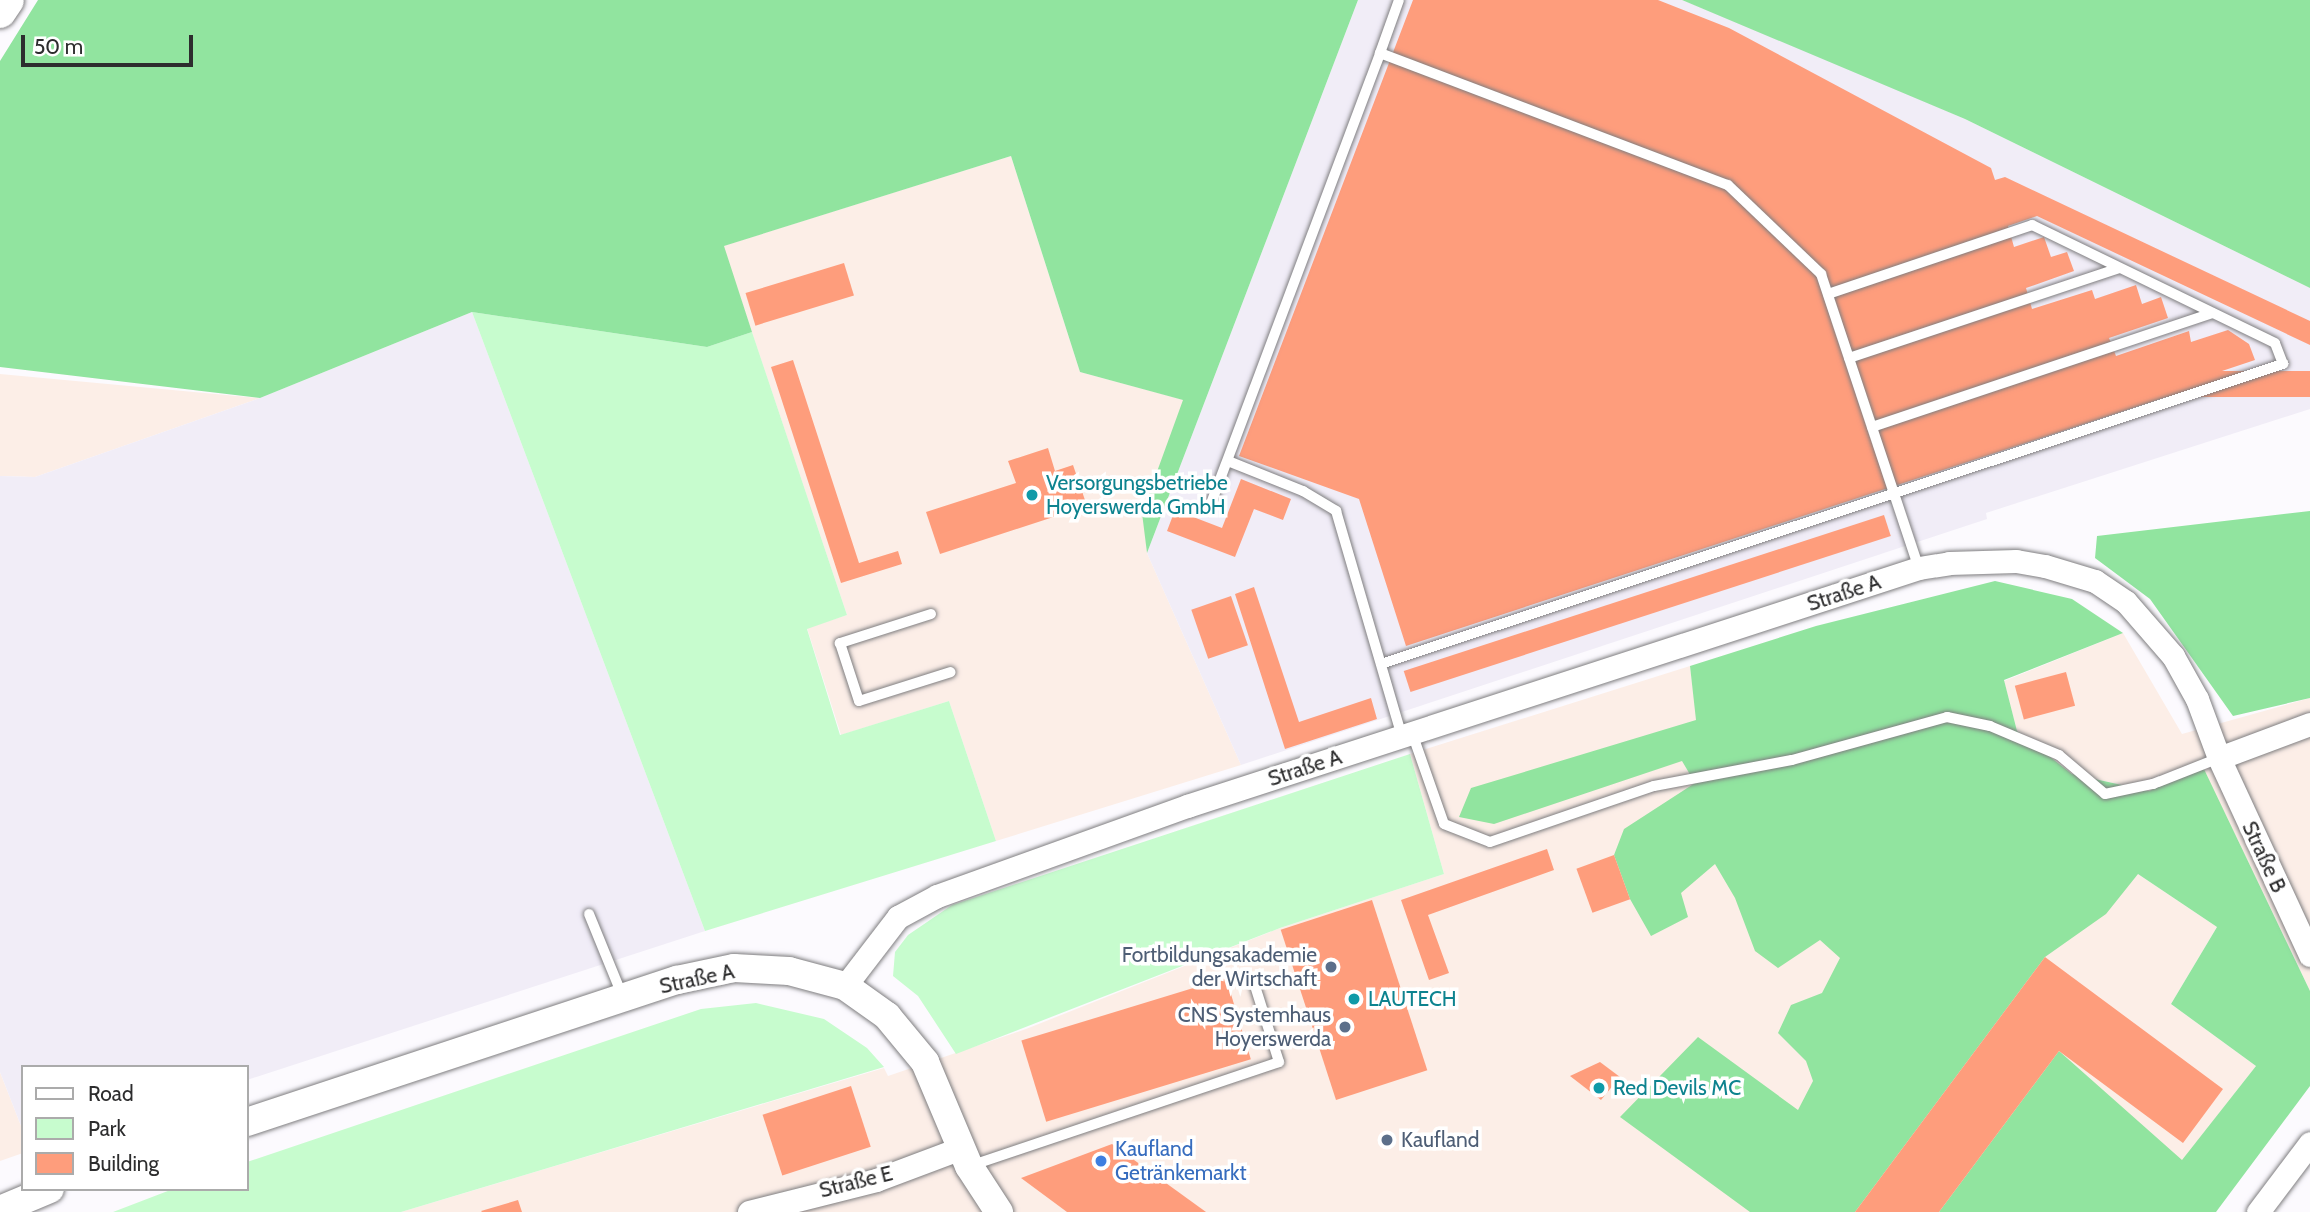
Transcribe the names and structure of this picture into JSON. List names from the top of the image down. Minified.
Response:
{"streets":{"street":["Straße A","Straße B","Straße E"]},"crossings":[["Straße A","Straße B"]],"places":["Versorgungsbetriebe Hoyerswerda GmbH","Fortbildungsakademie der Wirtschaft","LAUTECH","CNS Systemhaus Hoyerswerda","Red Devils MC","Kaufland","Kaufland Getränkemarkt"],"legend":["Road","Park","Building"],"scale_bar":"50 m"}
